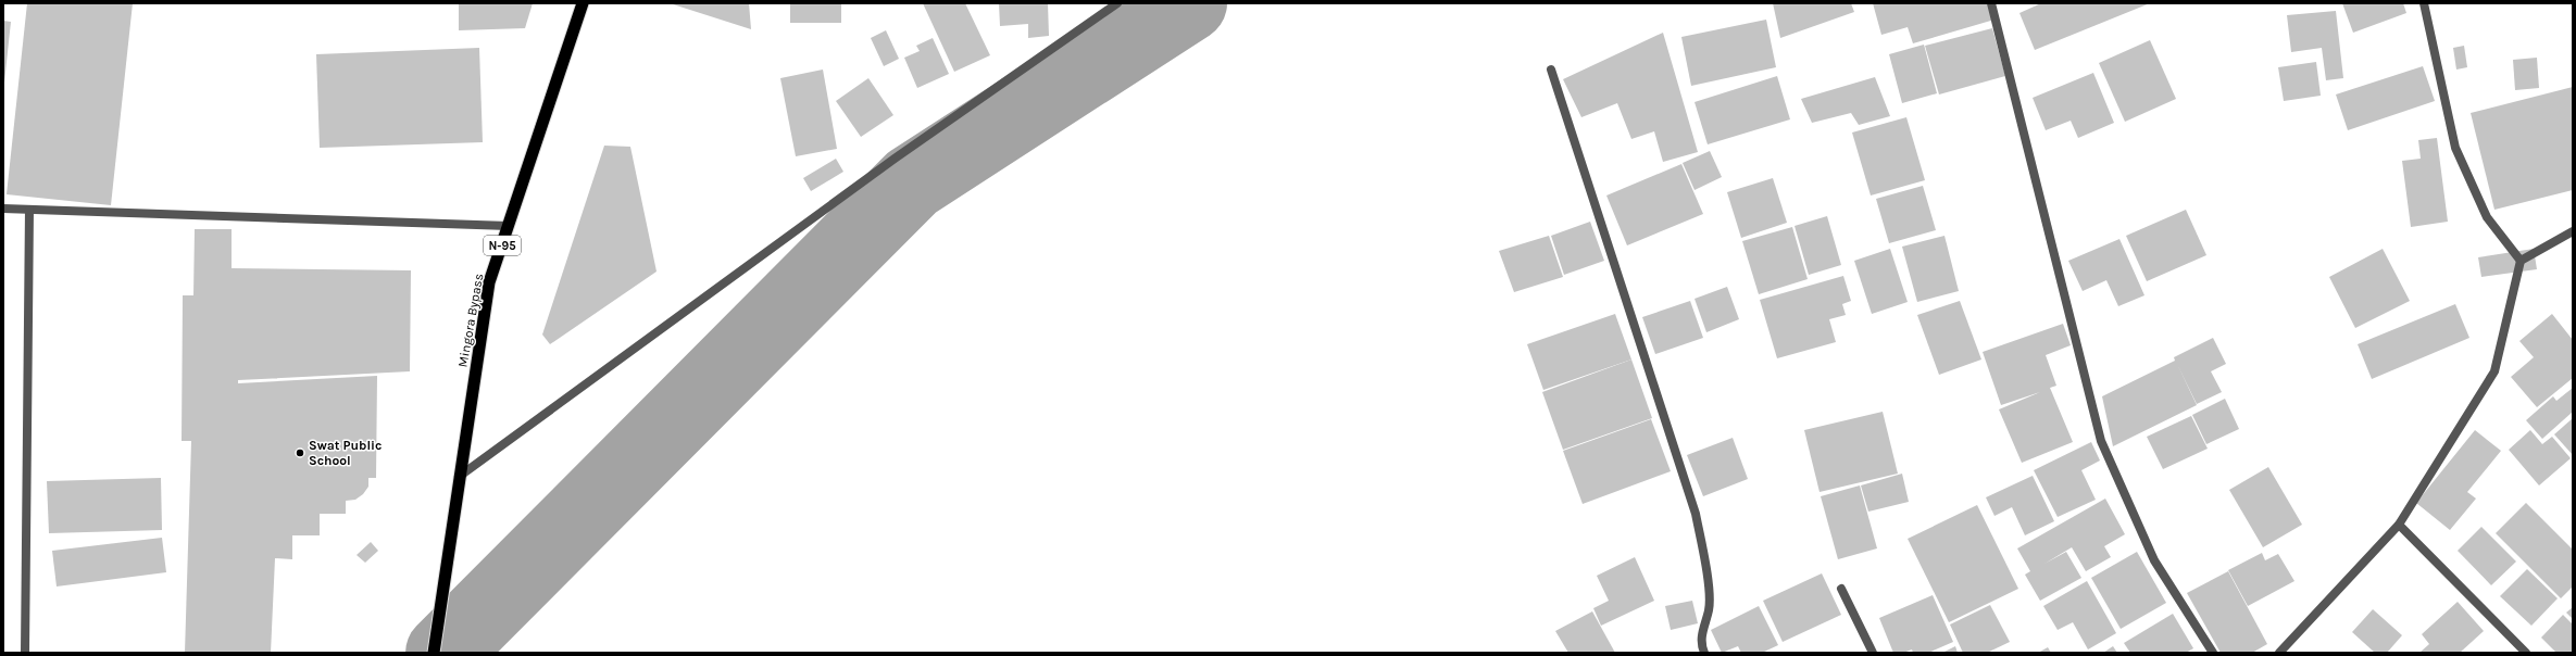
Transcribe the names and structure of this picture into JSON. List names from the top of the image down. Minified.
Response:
{"streets":{"highway":["N-95","Mingora Bypass"]},"places":["Swat Public School"]}
